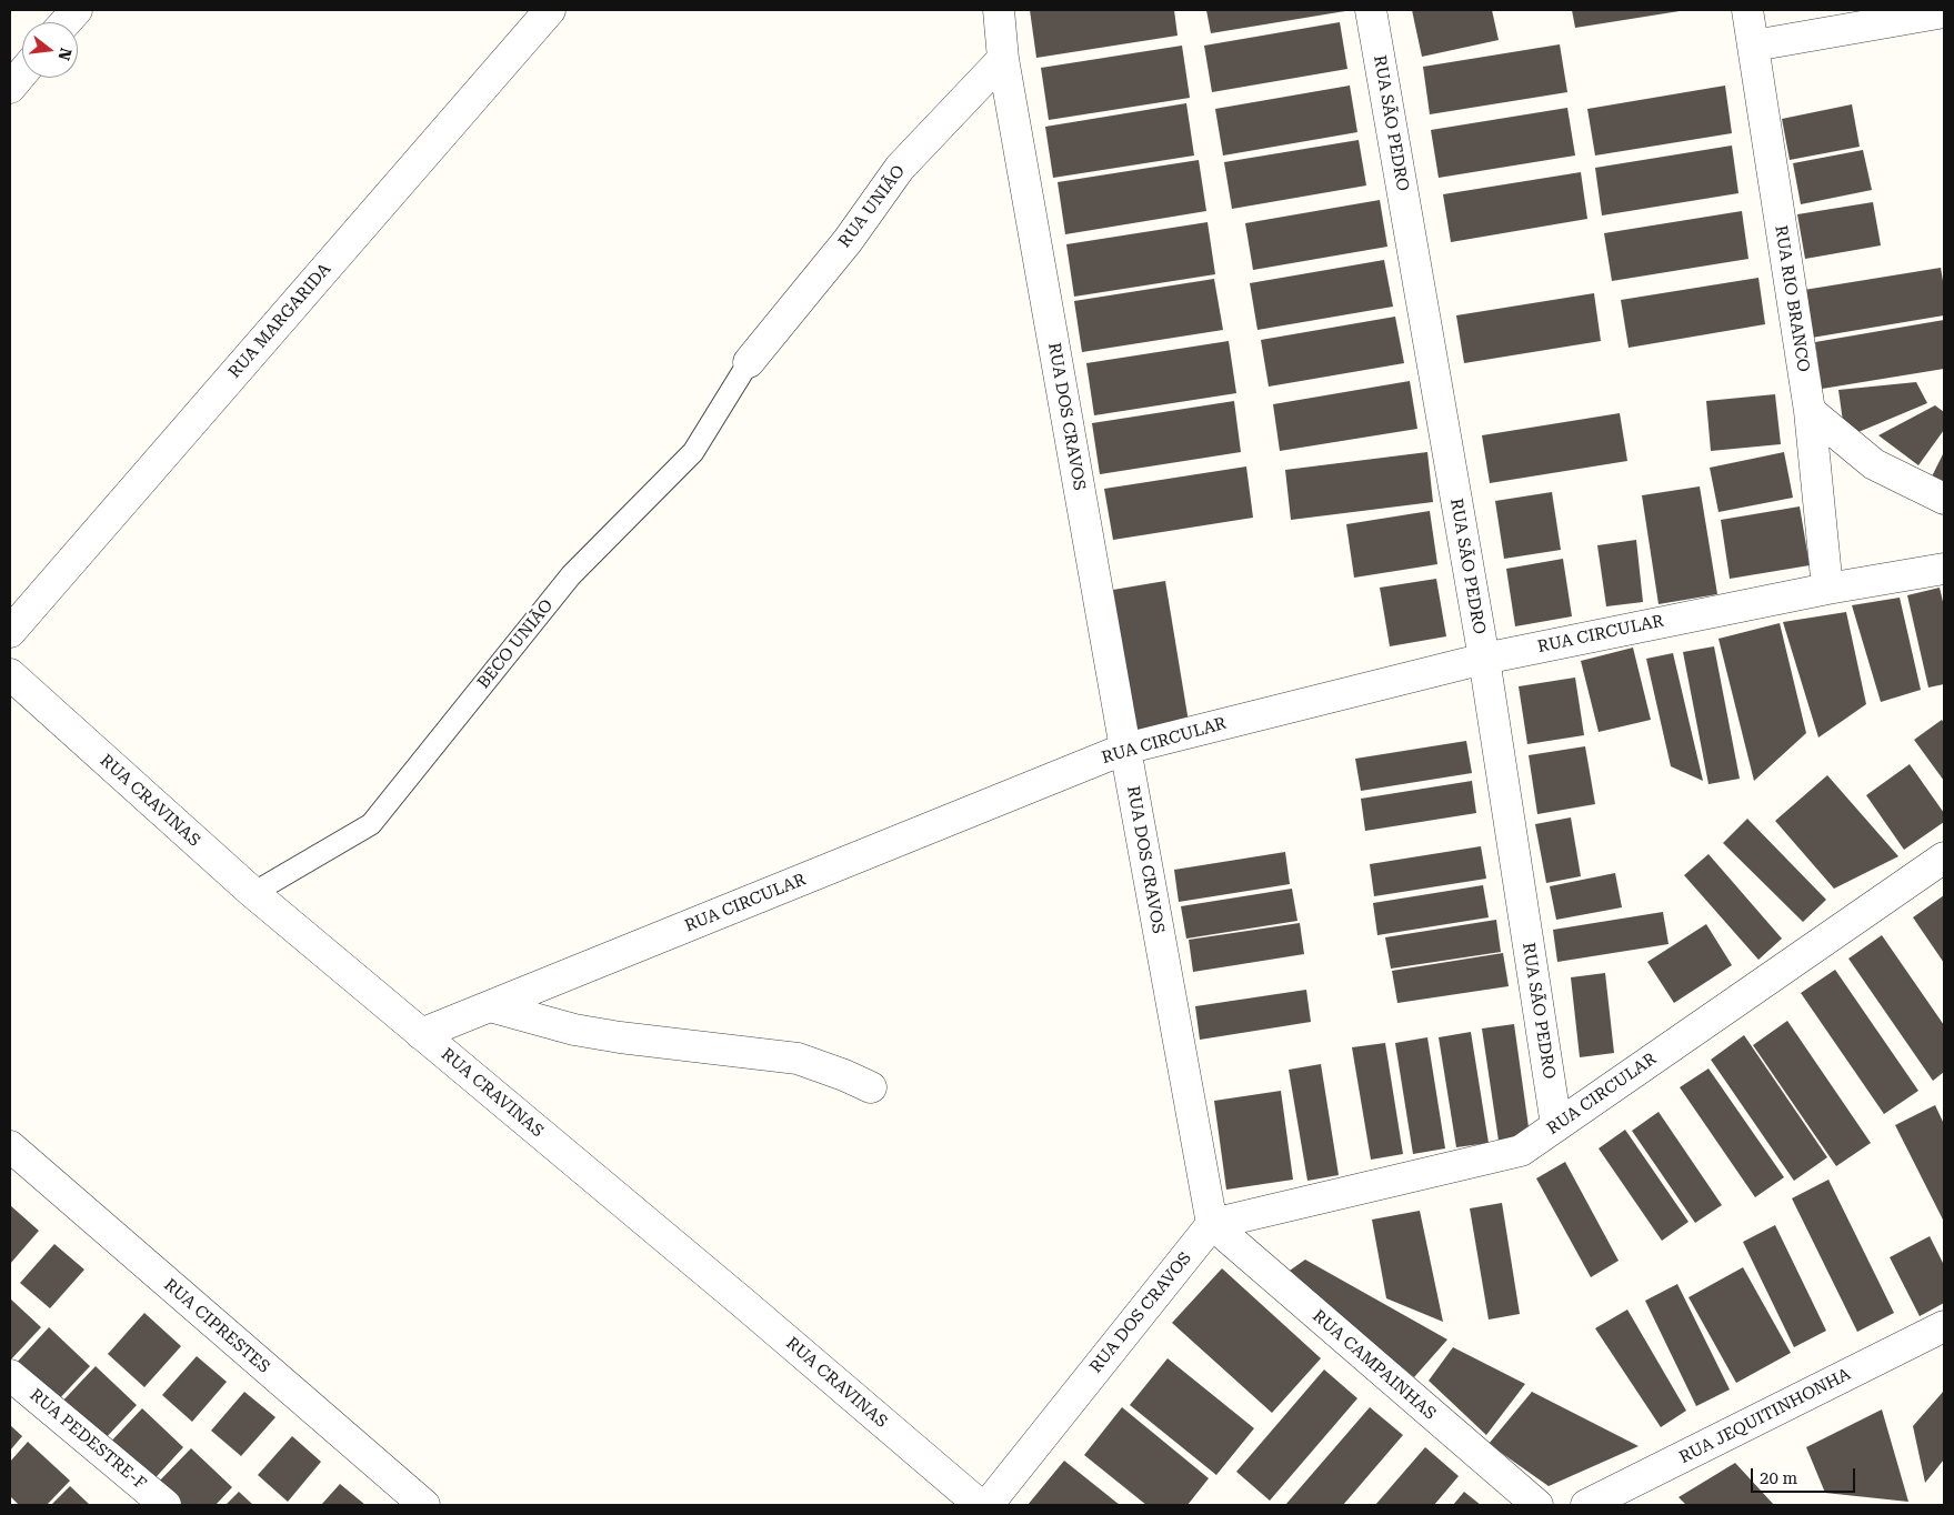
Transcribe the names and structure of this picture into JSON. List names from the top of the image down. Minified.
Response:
{"streets":{"street":["RUA SÃO PEDRO","RUA UNIÃO","RUA RIO BRANCO","RUA MARGARIDA","RUA DOS CRAVOS","RUA CIRCULAR","RUA CRAVINAS","RUA CIPRESTES","RUA CAMPAINHAS","RUA JEQUITINHONHA","RUA PEDESTRE-F"],"lane":["BECO UNIÃO"]},"crossings":[["RUA SÃO PEDRO","RUA CIRCULAR"],["RUA UNIÃO","RUA DOS CRAVOS"],["RUA UNIÃO","BECO UNIÃO"],["RUA RIO BRANCO","RUA CIRCULAR"],["RUA DOS CRAVOS","RUA CIRCULAR"],["RUA DOS CRAVOS","RUA CAMPAINHAS"],["RUA CIRCULAR","RUA CRAVINAS"],["RUA CIRCULAR","RUA CAMPAINHAS"],["BECO UNIÃO","RUA CRAVINAS"]],"scale_bar":"20 m","north":"right"}
